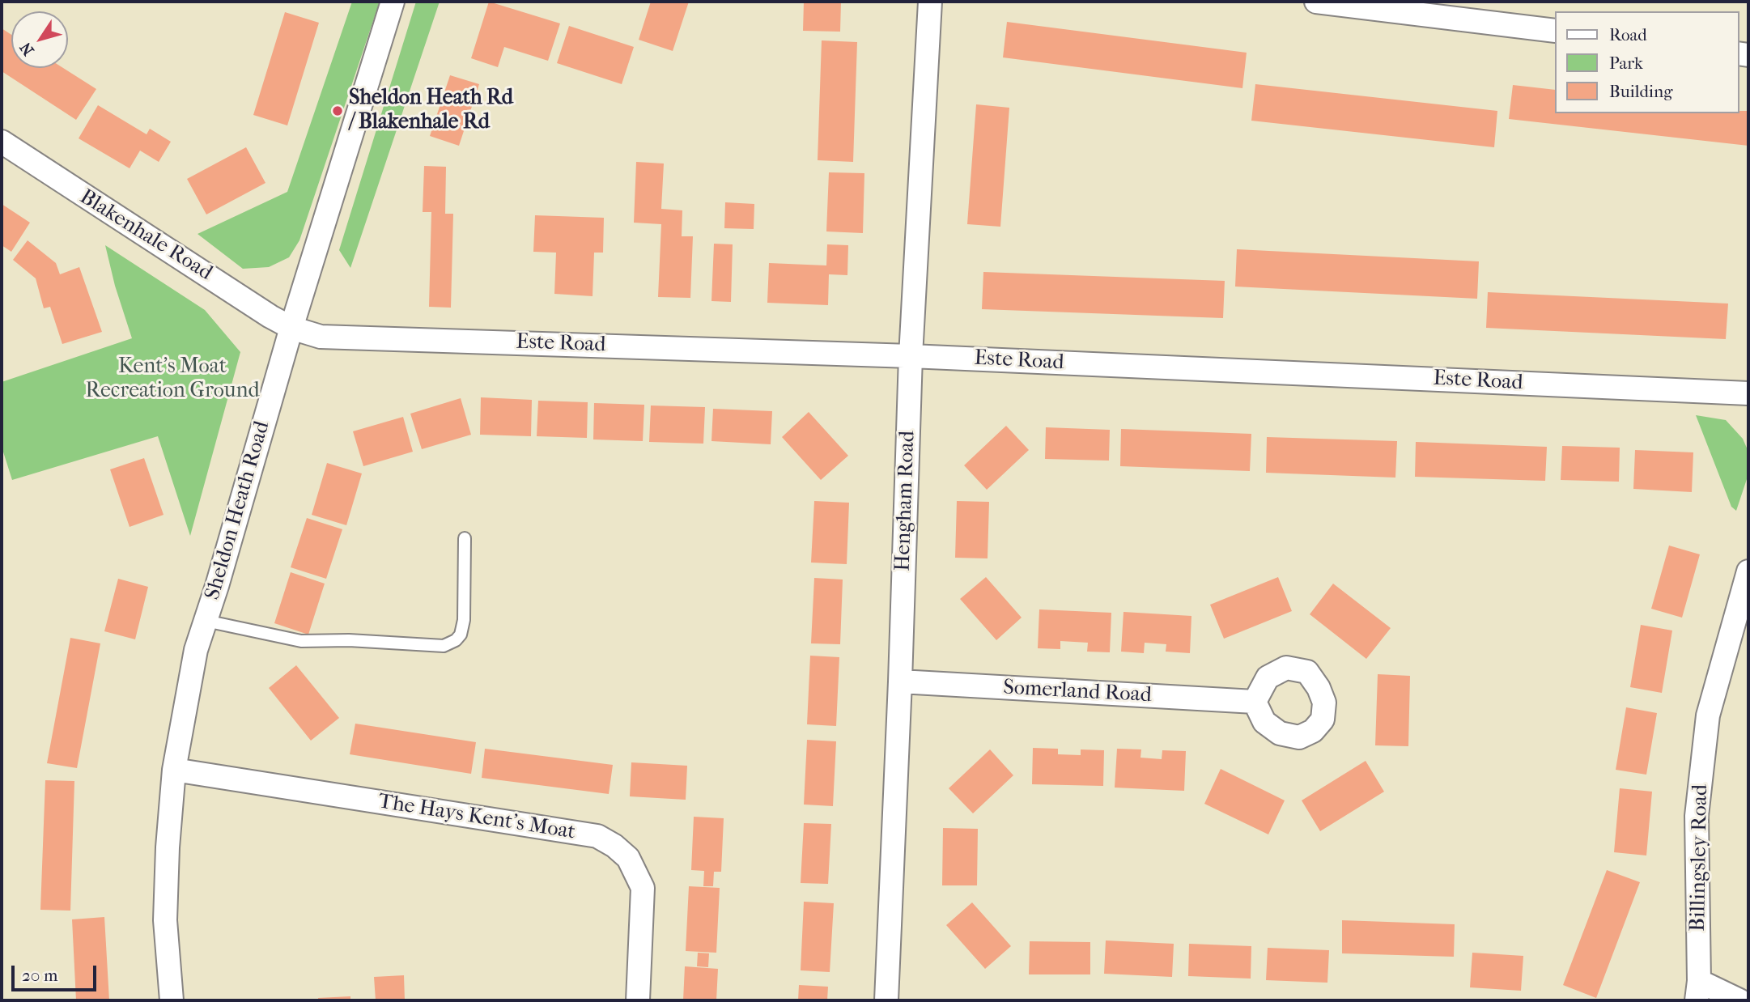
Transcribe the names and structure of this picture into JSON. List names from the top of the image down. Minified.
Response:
{"streets":{"street":["Blakenhale Road","Este Road","Hengham Road","Sheldon Heath Road","Somerland Road","The Hays Kent's Moat","Billingsley Road"]},"crossings":[["Blakenhale Road","Este Road"],["Blakenhale Road","Sheldon Heath Road"],["Este Road","Hengham Road"],["Este Road","Sheldon Heath Road"],["Hengham Road","Somerland Road"],["Sheldon Heath Road","The Hays Kent's Moat"]],"parks":["Kent's Moat Recreation Ground"],"places":["Sheldon Heath Rd / Blakenhale Rd"],"legend":["Road","Park","Building"],"scale_bar":"20 m","north":"bottom left"}
